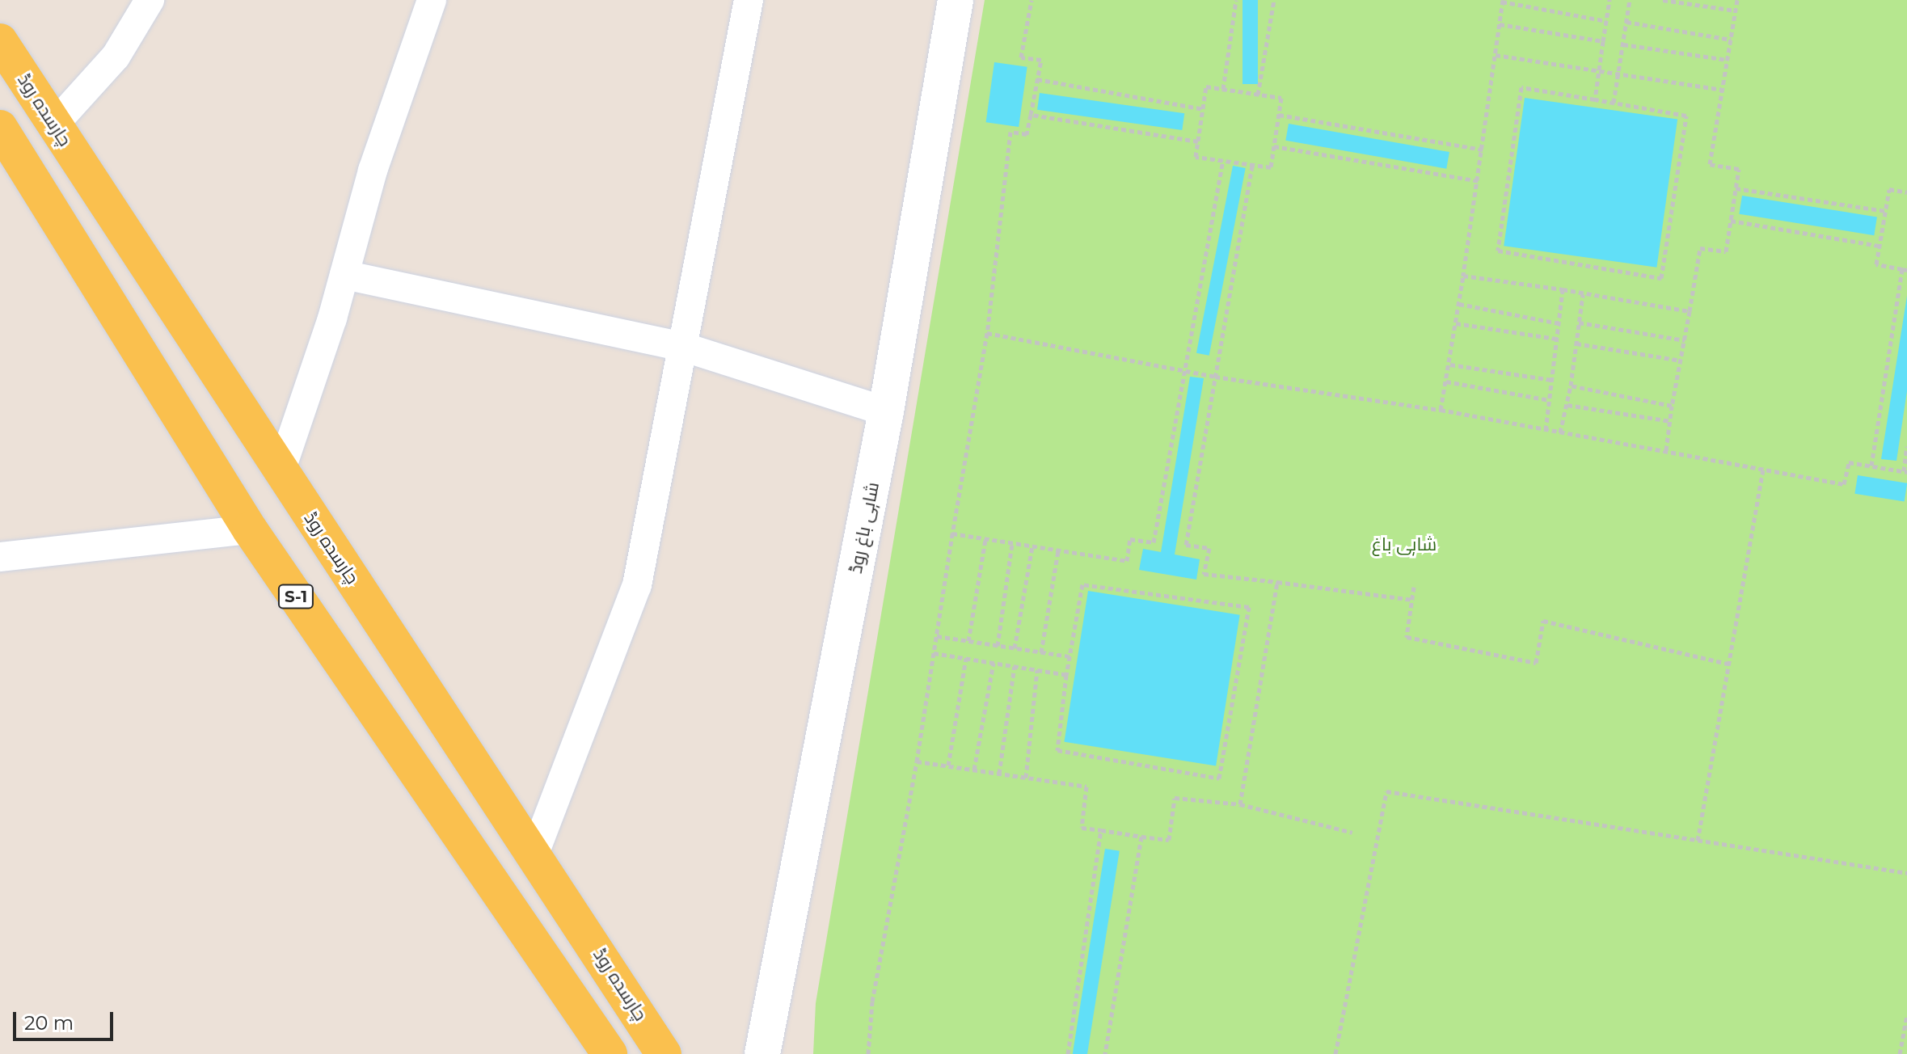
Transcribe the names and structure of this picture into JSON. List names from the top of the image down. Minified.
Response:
{"streets":{"main road":["چارسدہ روڈ","S-1"],"street":["شاہی باغ روڈ"]},"parks":["شاہی باغ"],"scale_bar":"20 m"}
